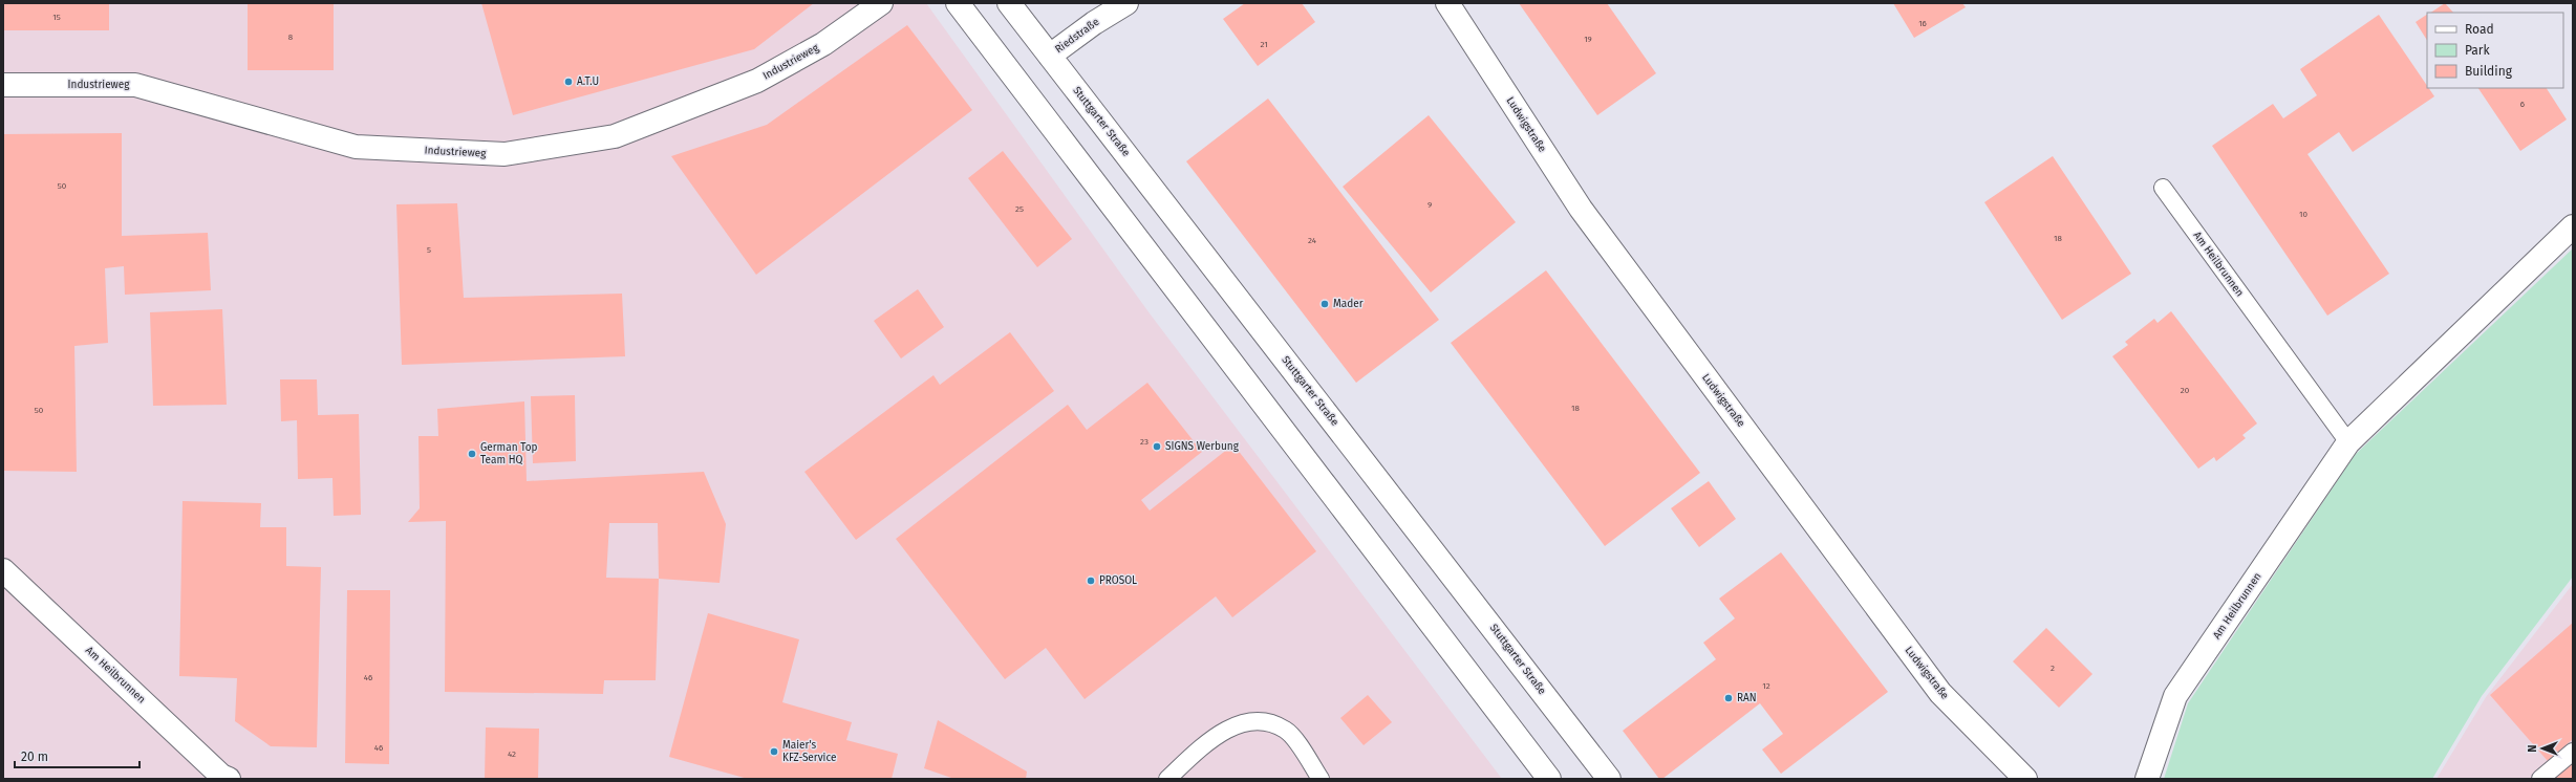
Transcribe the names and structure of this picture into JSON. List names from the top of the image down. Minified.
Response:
{"streets":{"street":["Riedstraße","Industrieweg","Stuttgarter Straße","Ludwigstraße","Am Heilbrunnen"]},"crossings":[["Riedstraße","Stuttgarter Straße"]],"places":["A.T.U","Mader","SIGNS Werbung","German Top Team HQ","PROSOL","RAN","Maier's KFZ-Service"],"house_numbers":["15","16","8","19","21","6","50","9","25","10","18","24","5","20","18","50","23","2","46","12","46","42"],"legend":["Road","Park","Building"],"scale_bar":"20 m","north":"left"}
